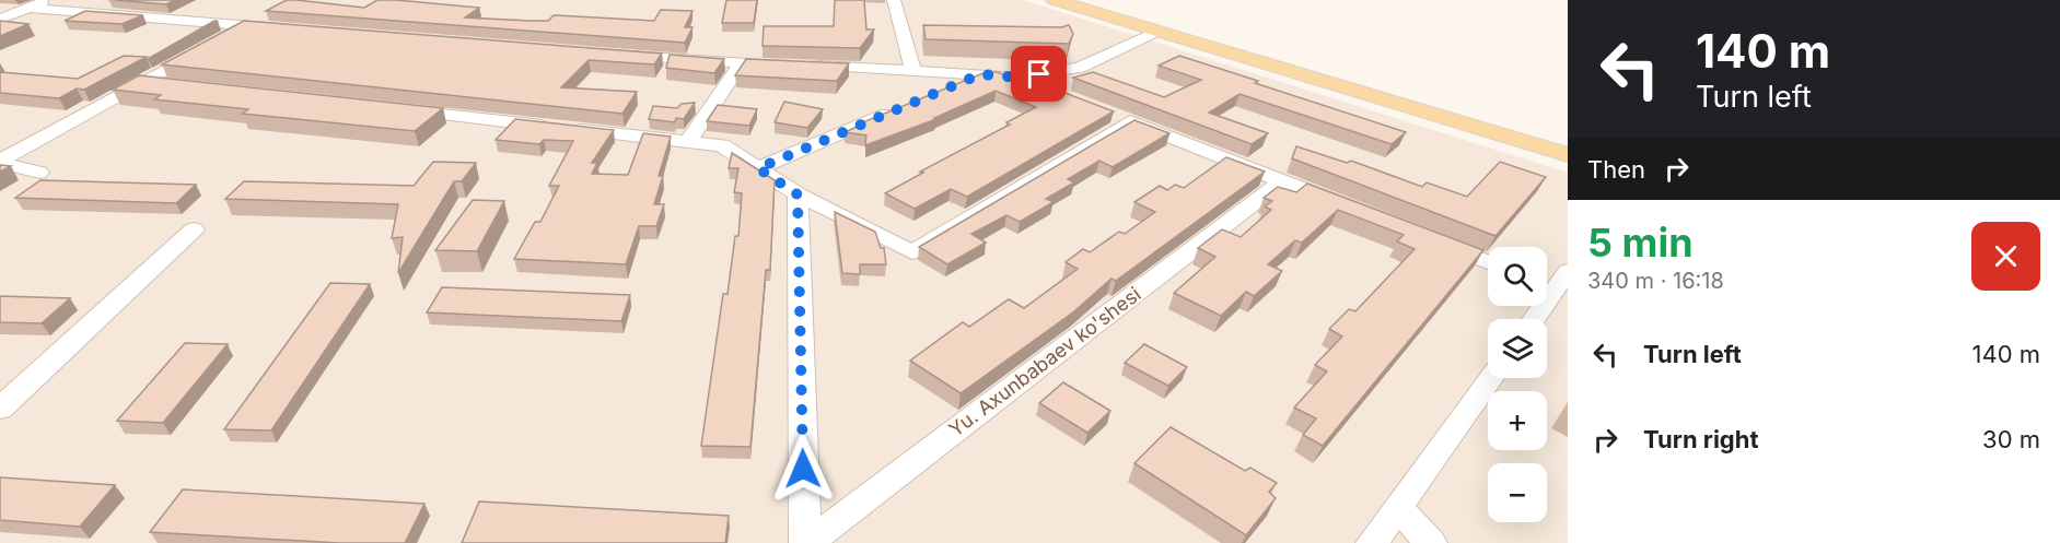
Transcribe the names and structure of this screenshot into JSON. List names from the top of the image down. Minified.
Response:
{"streets":{"street":["Yu. Axunbabaev ko'shesi"]},"page":{"turn":["140 m","Turn left"],"then":"Then","heading":["5 min","340 m · 16:18"],"map_buttons":["+","−"],"list":[{"name":"Turn left","value":"140 m"},{"name":"Turn right","value":"30 m"}]}}
